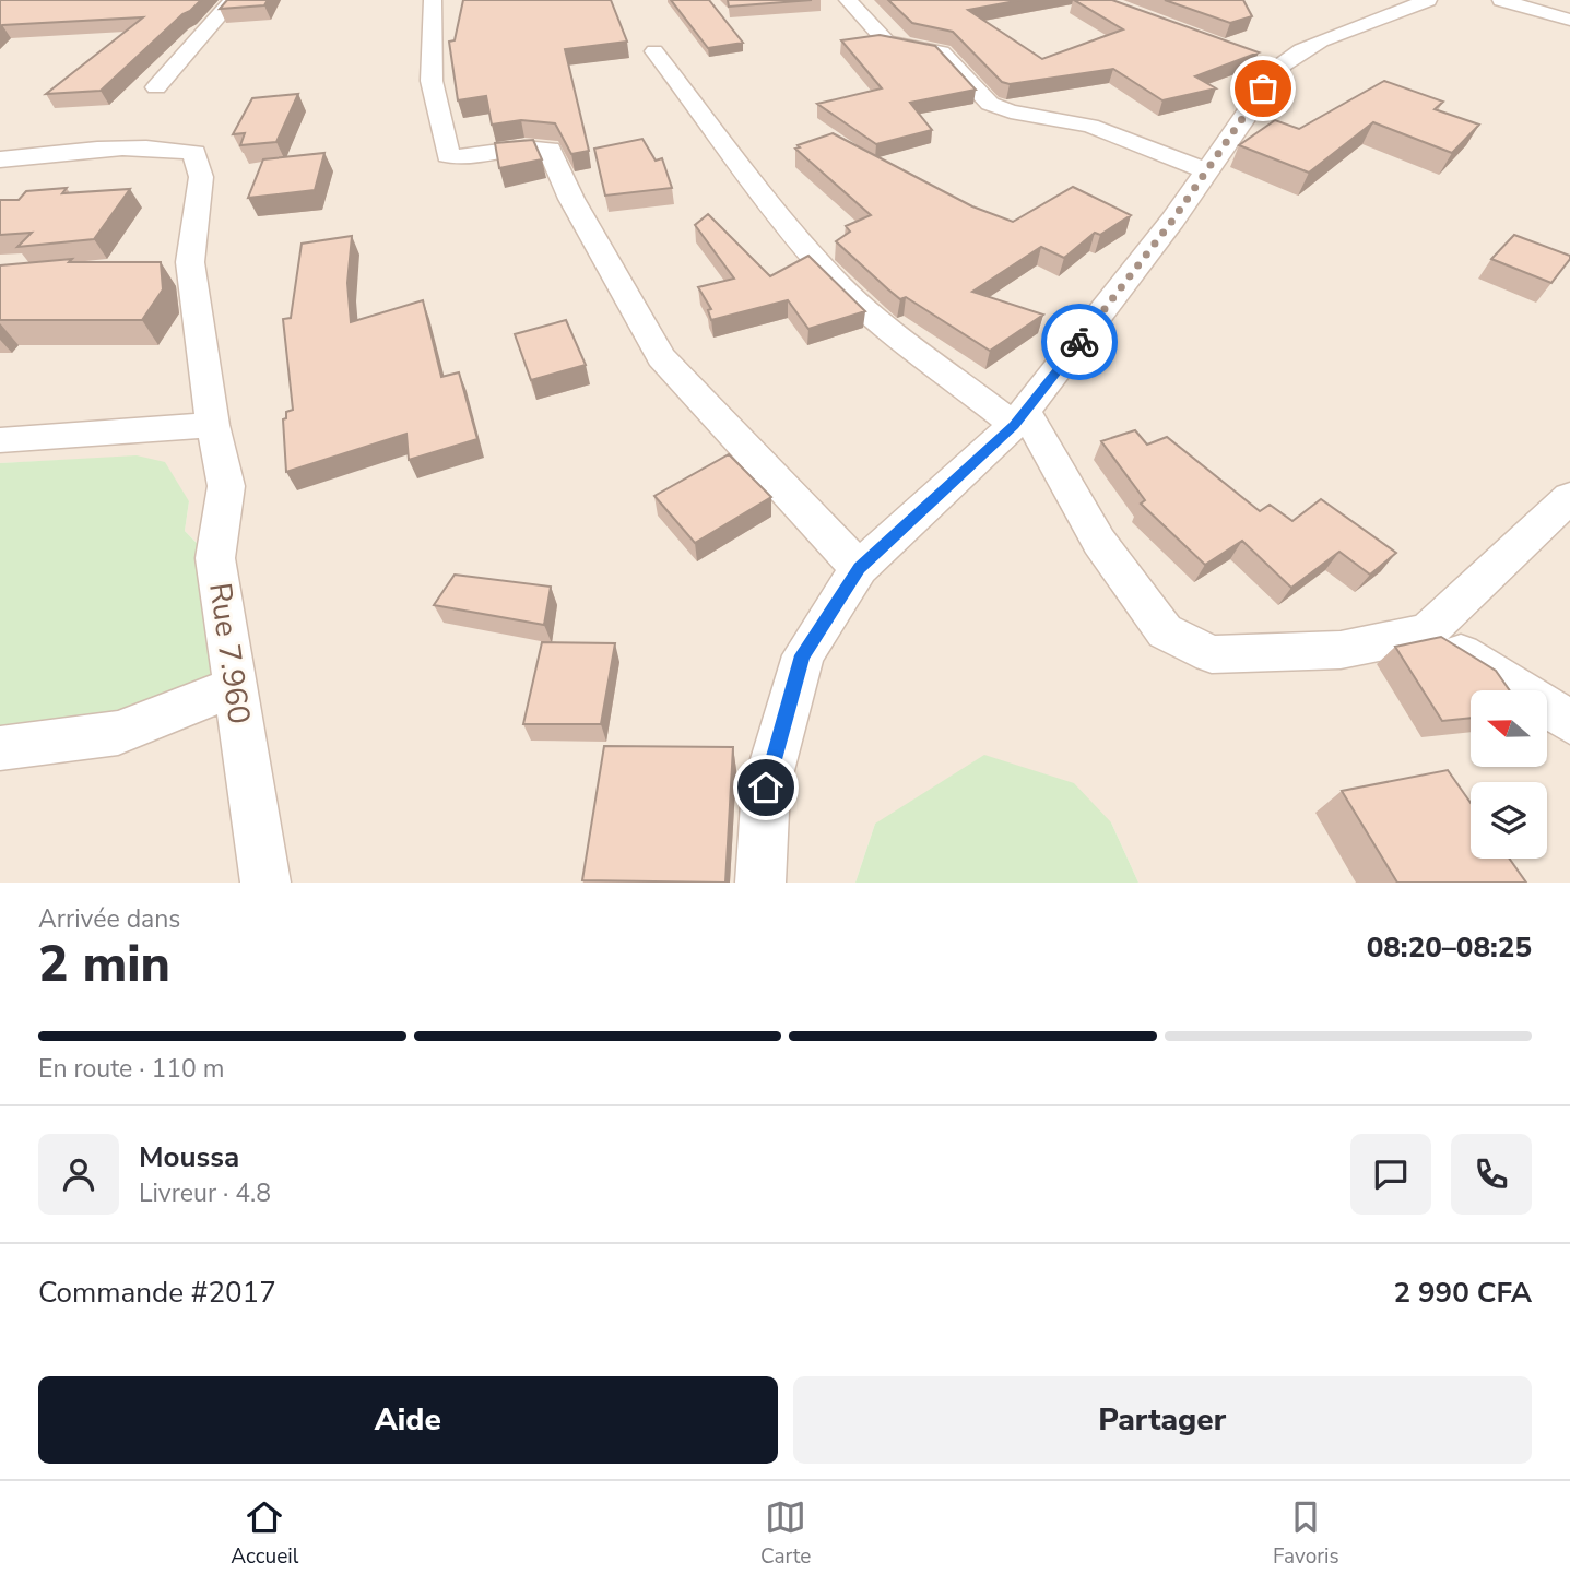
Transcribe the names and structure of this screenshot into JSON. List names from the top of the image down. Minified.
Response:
{"streets":{"street":["Rue 7.960"]},"north":"left","page":{"heading":["2 min","Arrivée dans","08:20–08:25"],"panel":["Moussa","Livreur · 4.8","Commande #2017","2 990 CFA"],"bar":"En route · 110 m","buttons":["Aide","Partager"],"tabs":["Accueil","Carte","Favoris"]}}
